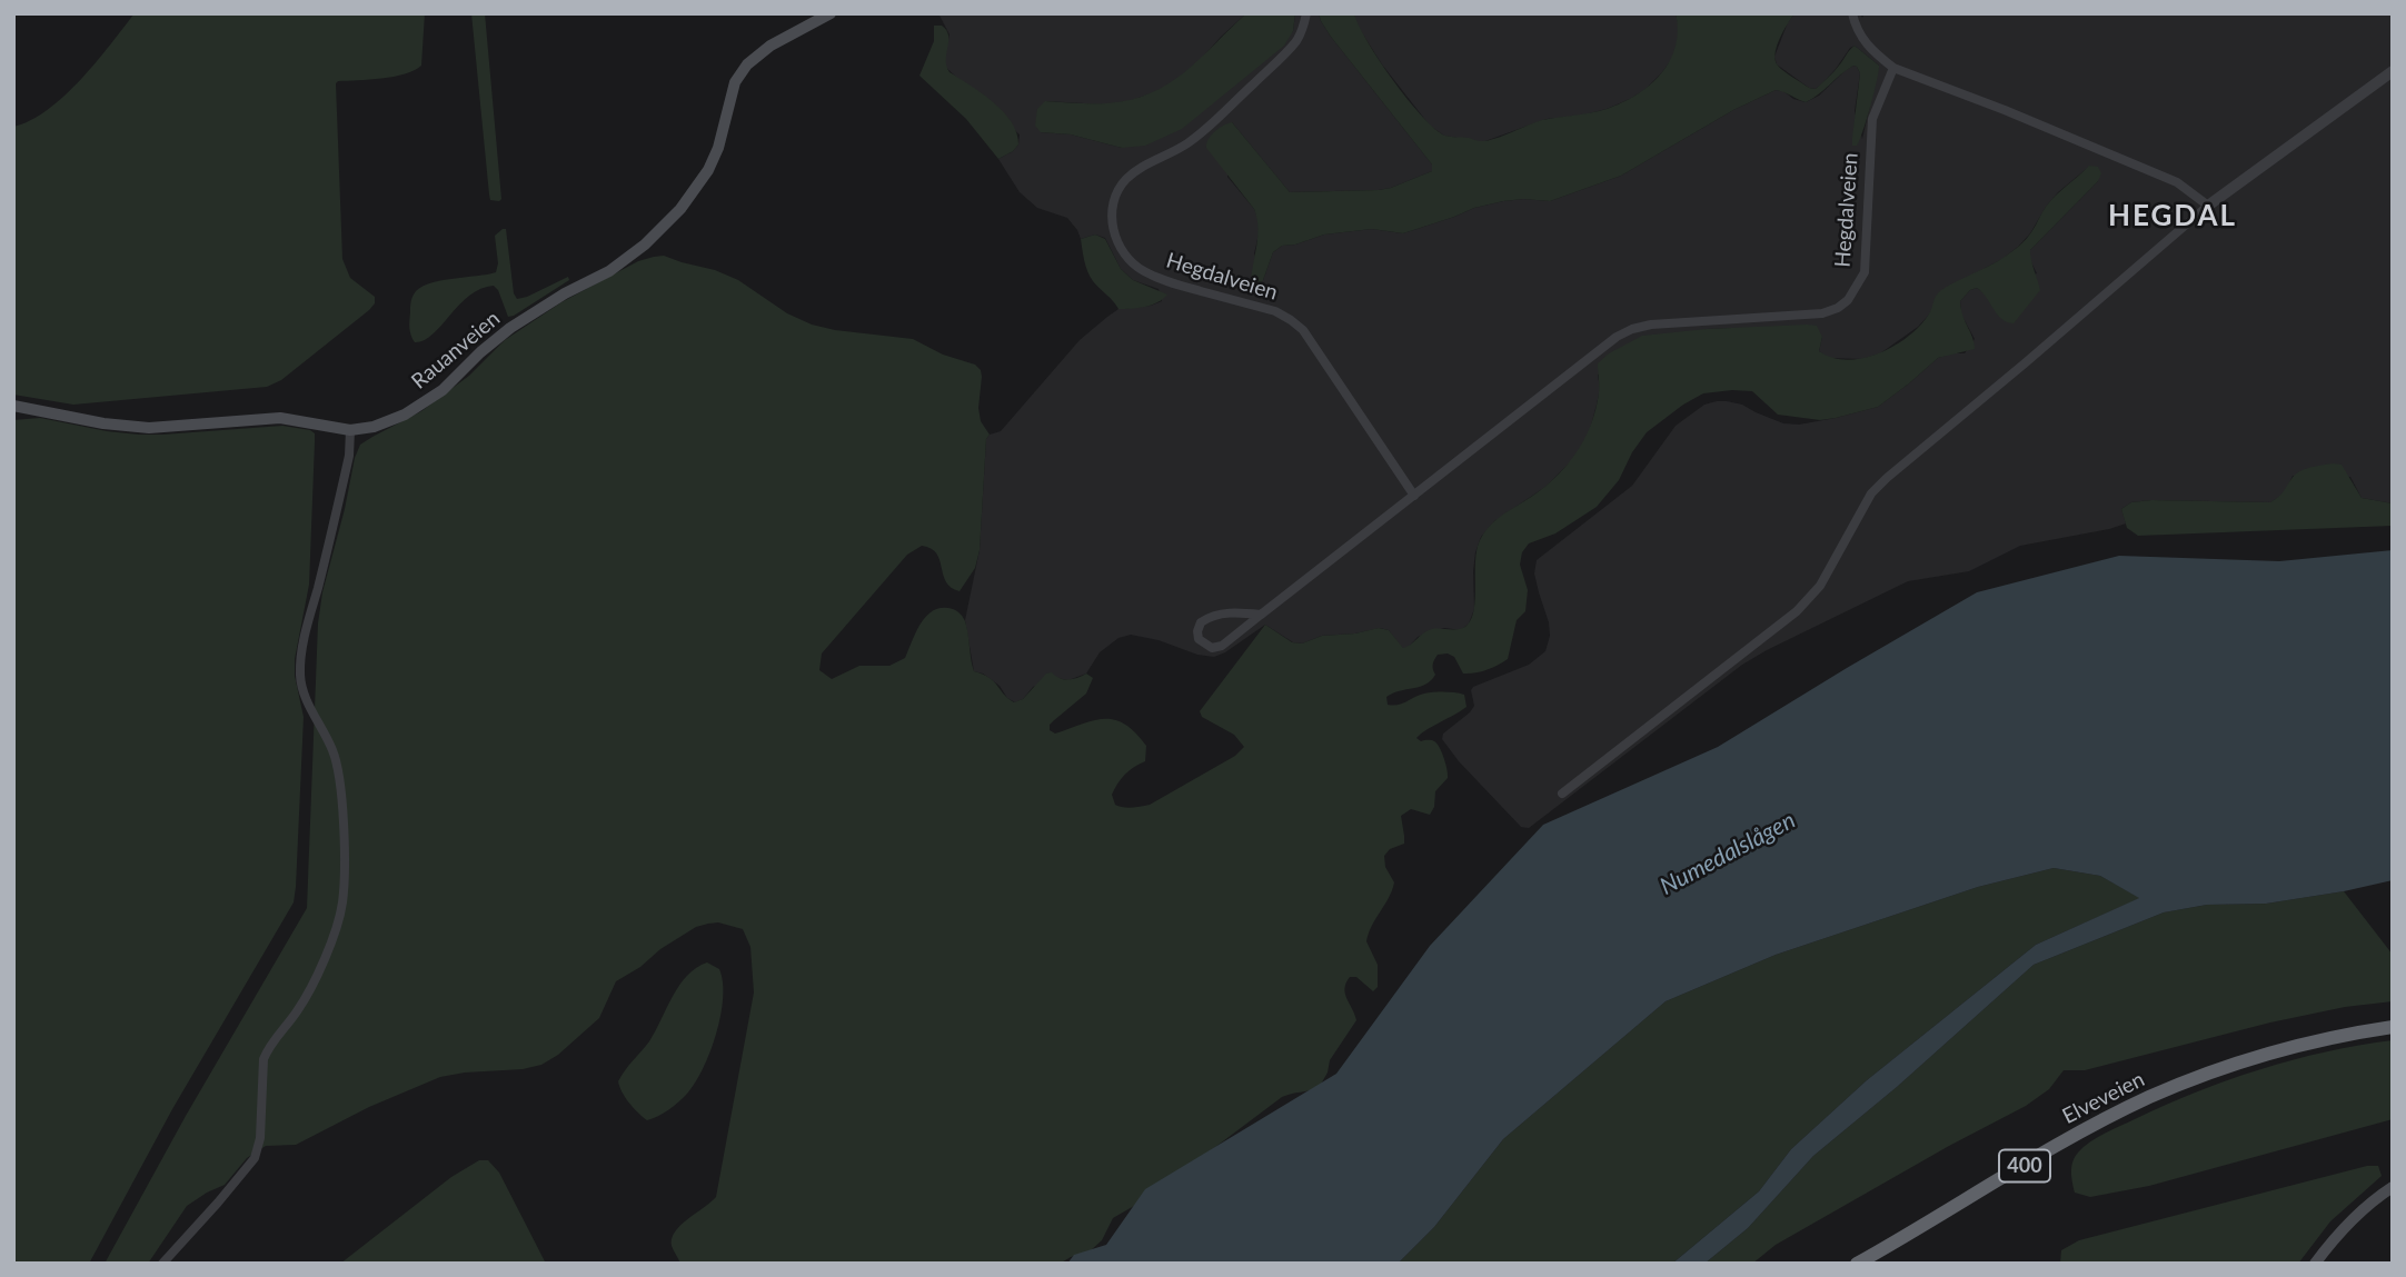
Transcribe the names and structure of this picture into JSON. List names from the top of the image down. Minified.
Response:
{"streets":{"highway":["Elveveien","400"],"main road":["Rauanveien"],"street":["Hegdalveien"]},"districts":["HEGDAL"],"water":["Numedalslågen"]}
